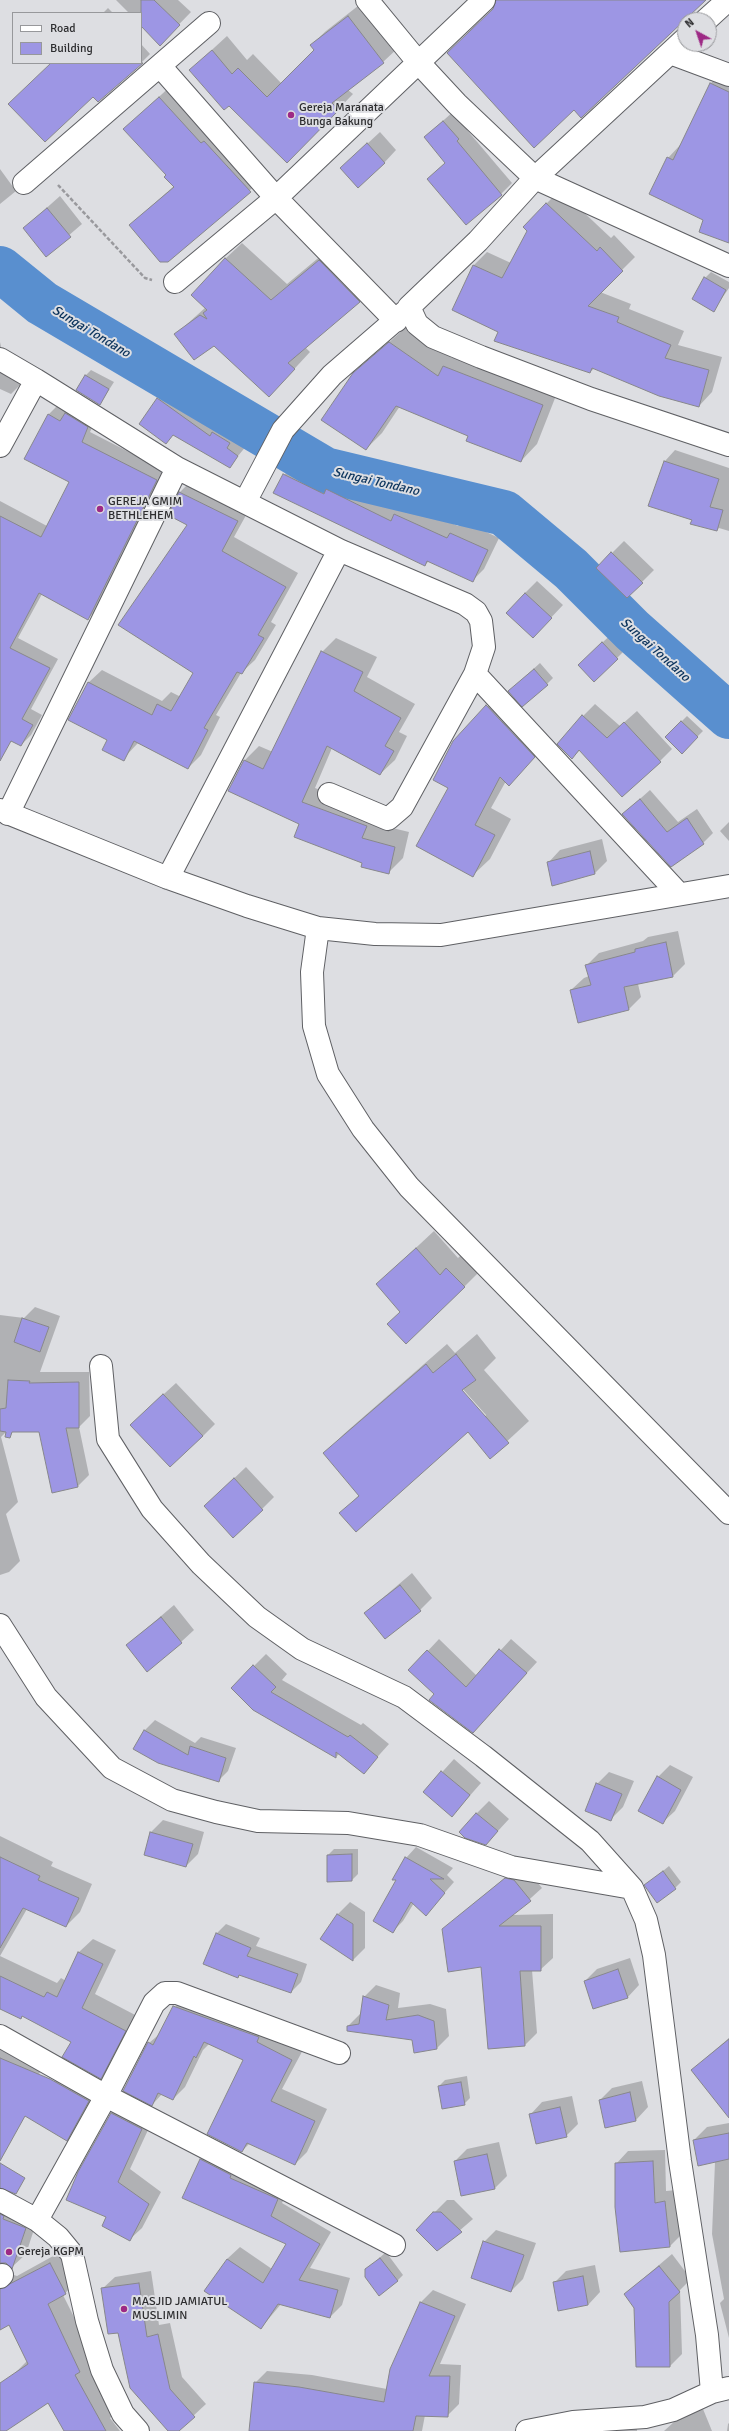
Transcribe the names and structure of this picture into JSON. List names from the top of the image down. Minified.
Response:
{"water":["Sungai Tondano"],"places":["Gereja Maranata Bunga Bakung","GEREJA GMIM BETHLEHEM","Gereja KGPM","MASJID JAMIATUL MUSLIMIN"],"legend":["Road","Building"],"north":"top left"}
